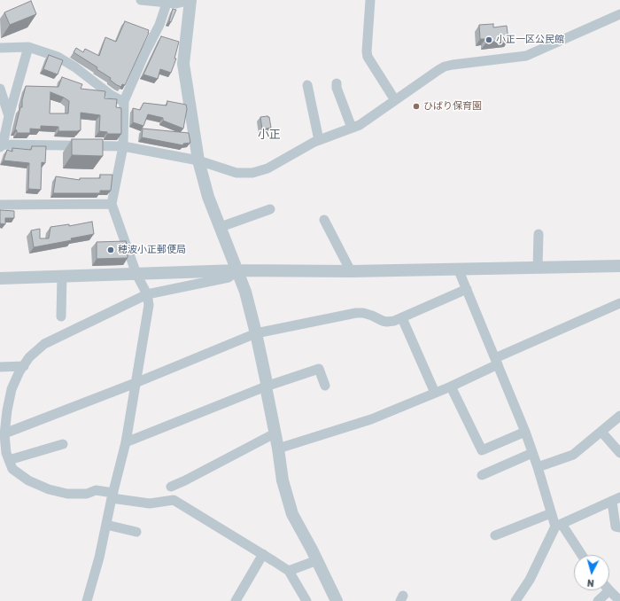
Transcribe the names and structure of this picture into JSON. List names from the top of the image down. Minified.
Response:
{"districts":["小正"],"places":["小正一区公民館","ひばり保育園","穂波小正郵便局"],"north":"bottom"}
